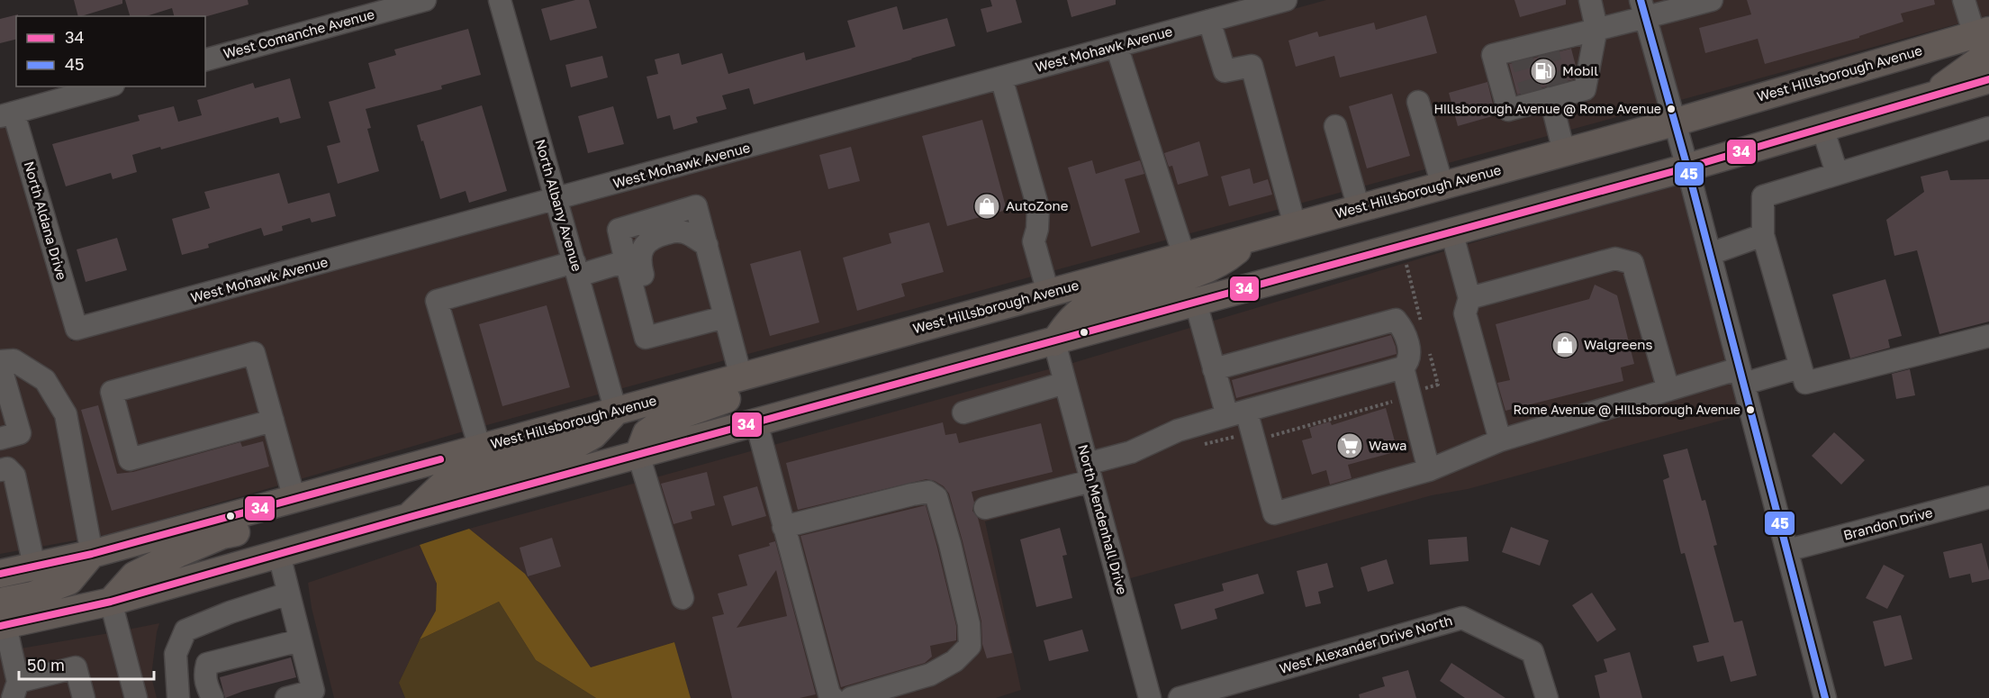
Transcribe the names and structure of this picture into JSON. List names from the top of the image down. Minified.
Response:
{"streets":{"main road":["West Hillsborough Avenue"],"street":["West Comanche Avenue","West Mohawk Avenue","North Albany Avenue","North Aldana Drive","North Mendenhall Drive","Brandon Drive","West Alexander Drive North"]},"crossings":[["West Mohawk Avenue","North Albany Avenue"],["West Mohawk Avenue","North Aldana Drive"],["West Hillsborough Avenue","North Albany Avenue"]],"places":{"fuel station":["Mobil"],"other":["Hillsborough Avenue @ Rome Avenue","Rome Avenue @ Hillsborough Avenue"],"shop":["AutoZone","Walgreens"],"supermarket":["Wawa"]},"lines":["transit line 45","transit line 34"],"legend":["34","45"],"scale_bar":"50 m"}
